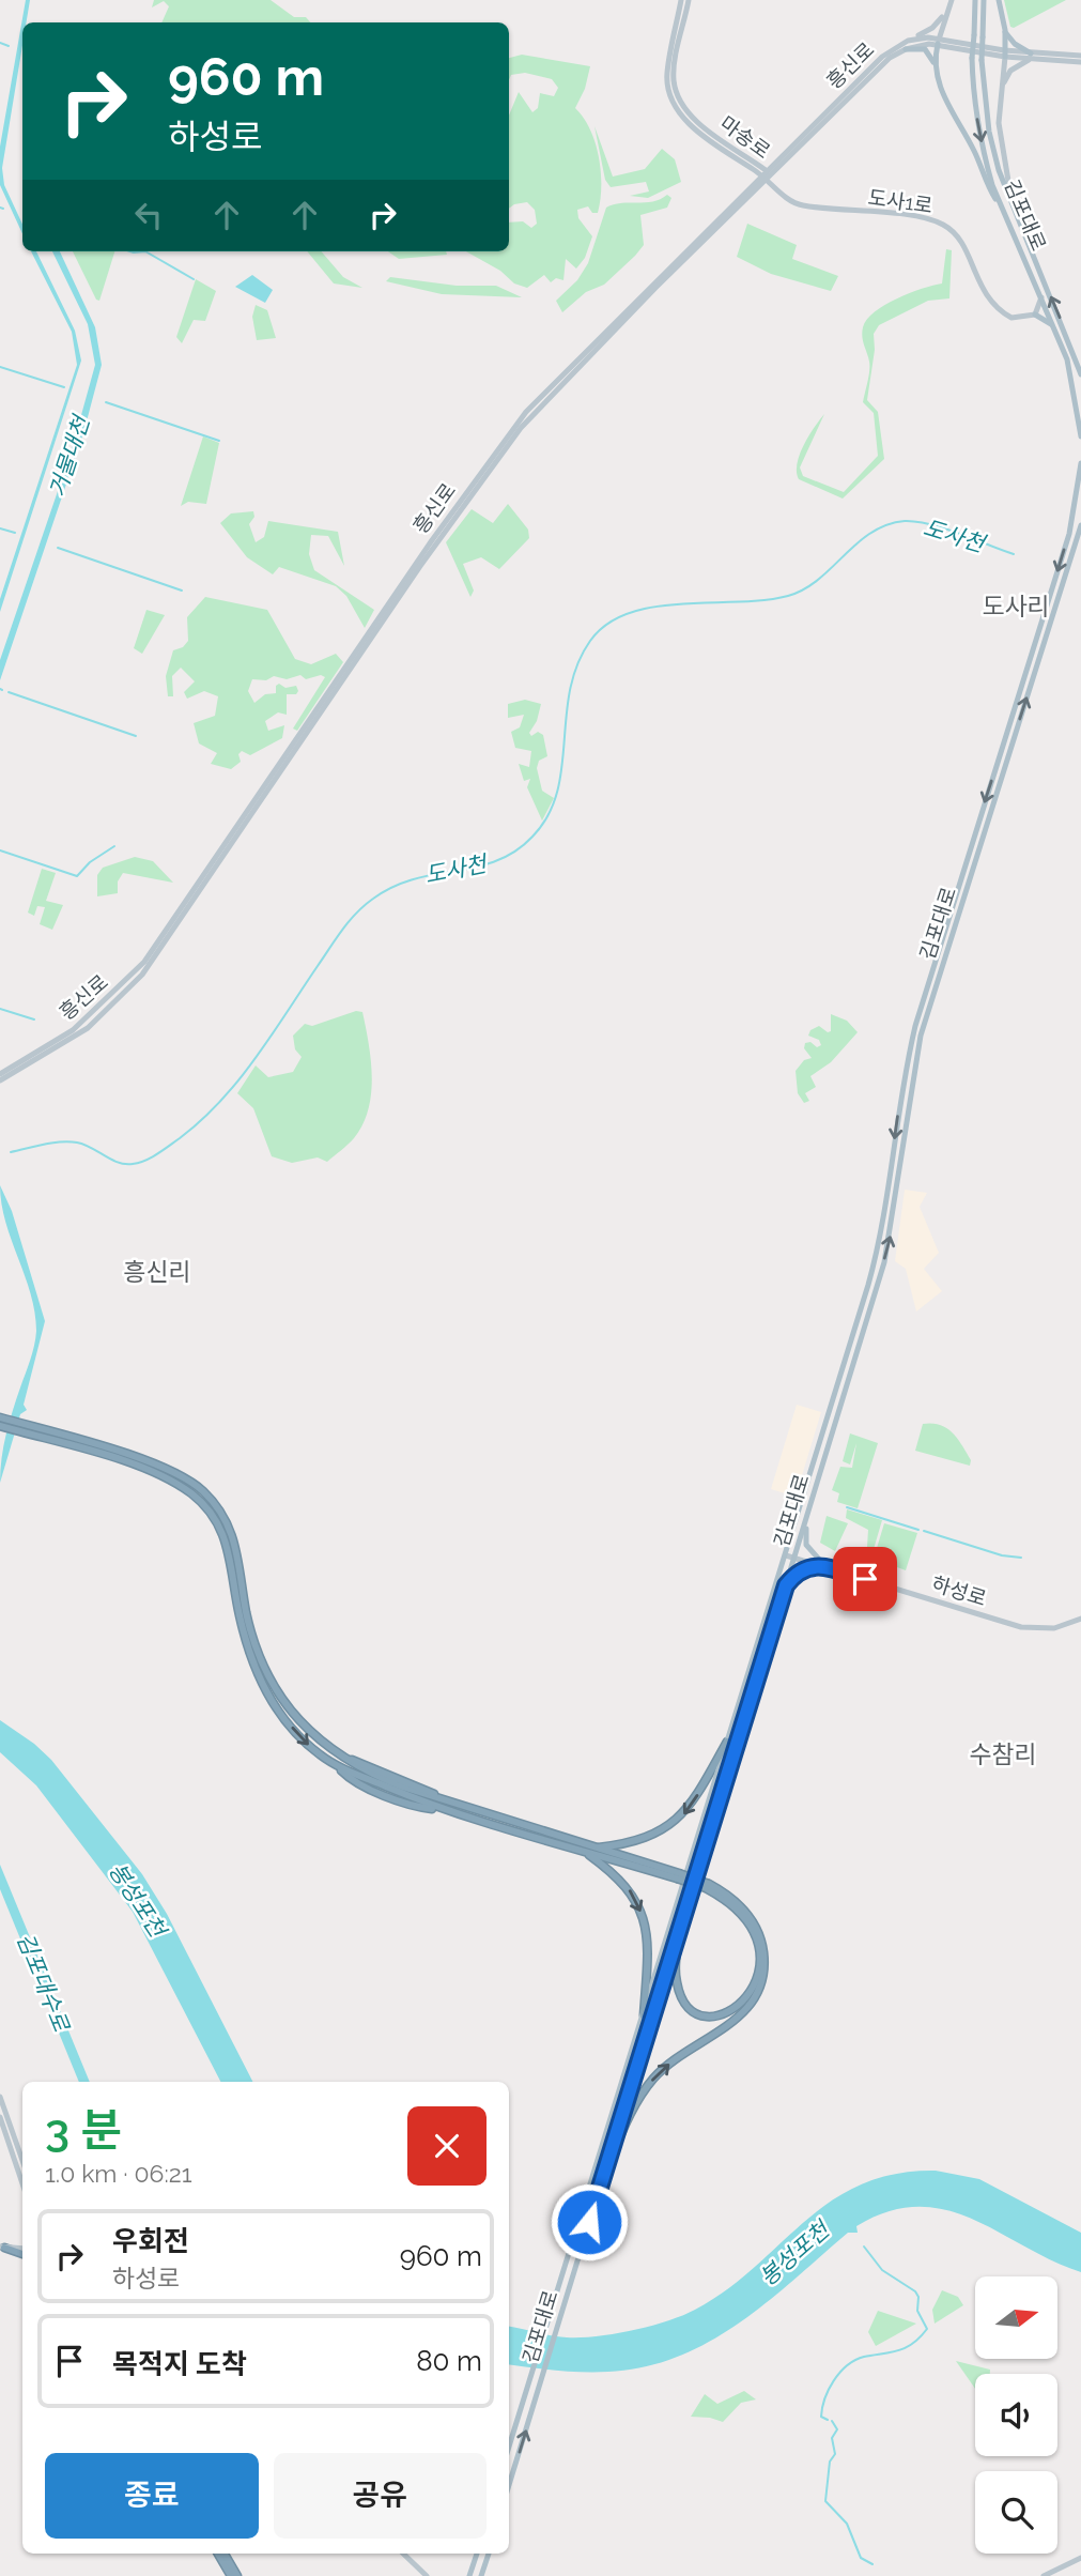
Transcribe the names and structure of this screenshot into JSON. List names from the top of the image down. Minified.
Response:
{"streets":{"main road":["흥신로","마송로","도사1로","김포대로","하성로"]},"crossings":[["흥신로","마송로"],["흥신로","도사1로"],["마송로","도사1로"],["김포대로","하성로"]],"districts":["도사리","흥신리","수참리"],"water":["거물대천","도사천","봉성포천","김포대수로"],"north":"right","page":{"turn":["960 m","하성로"],"heading":["3 분","1.0 km · 06:21"],"list":[{"name":"우회전","note":"하성로","value":"960 m"},{"name":"목적지 도착","value":"80 m"}],"buttons":["종료","공유"]}}
